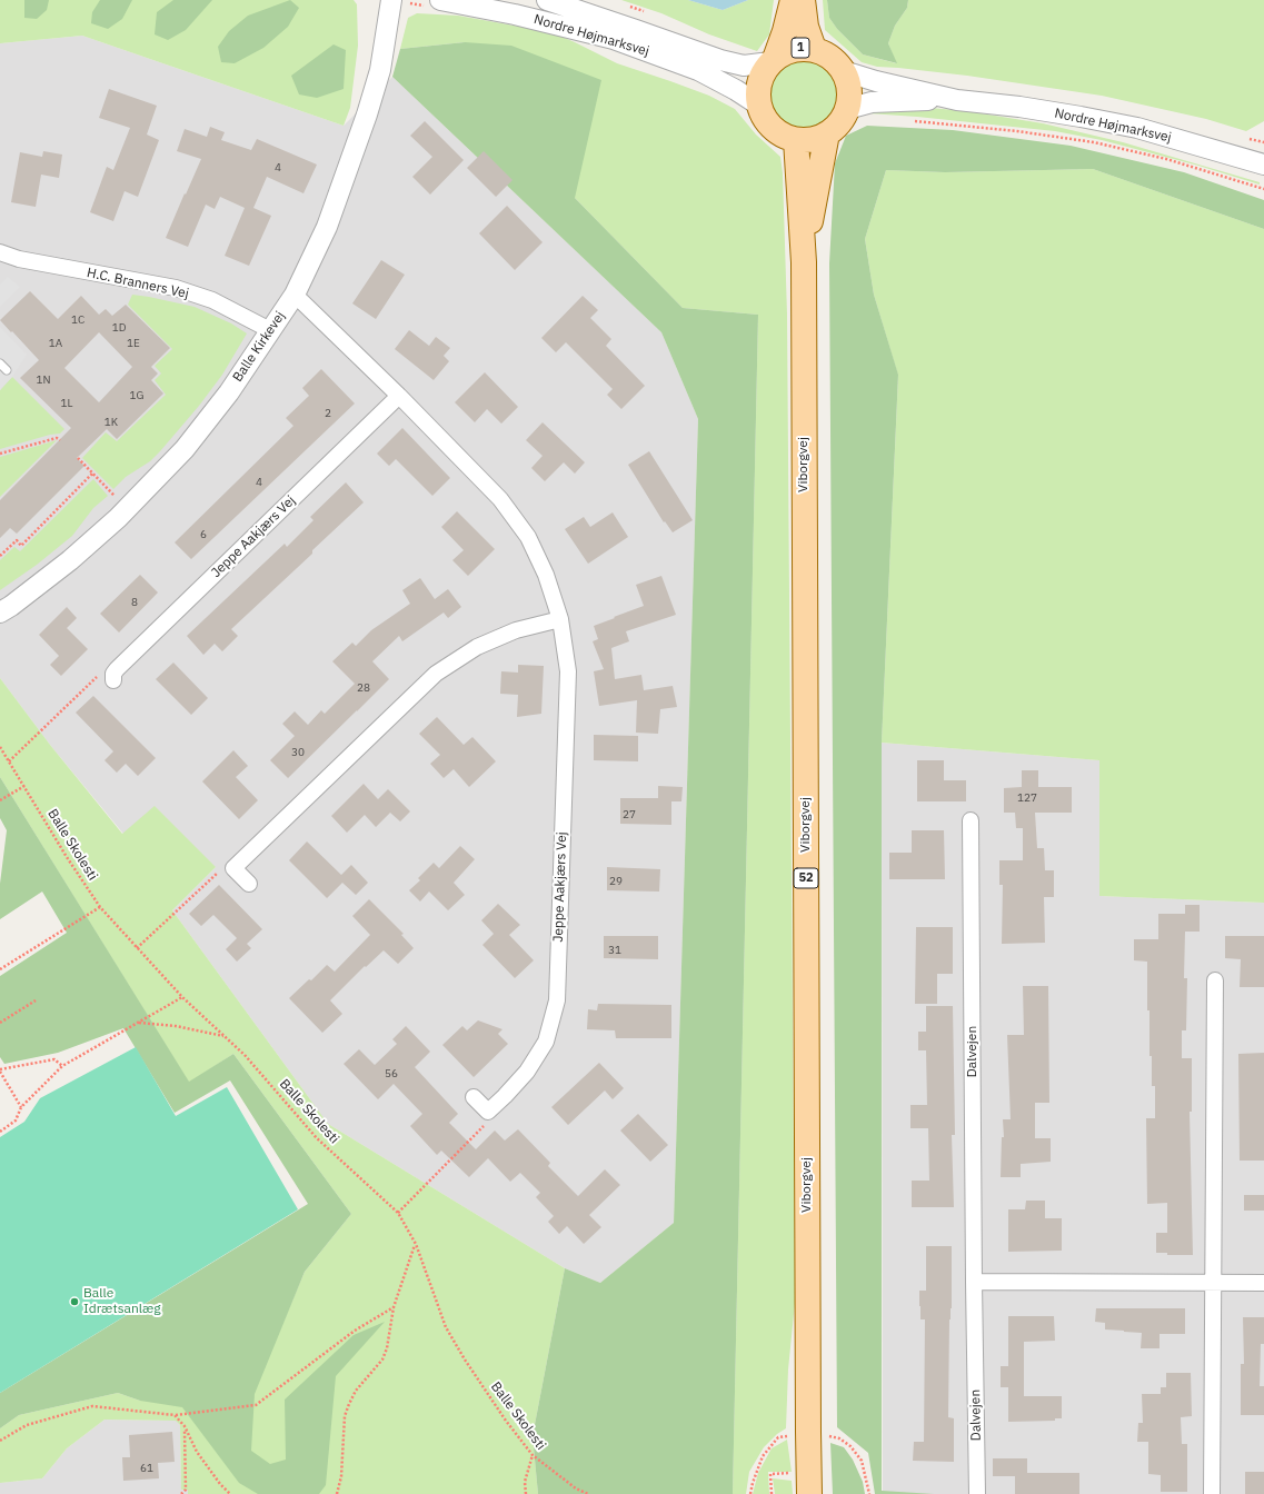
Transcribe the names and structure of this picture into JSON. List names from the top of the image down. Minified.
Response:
{"streets":{"main road":["1","Viborgvej","52"],"street":["Nordre Højmarksvej","H.C. Branners Vej","Balle Kirkevej","Jeppe Aakjærs Vej","Dalvejen"],"path":["Balle Skolesti"]},"crossings":[["Nordre Højmarksvej","1"],["Nordre Højmarksvej","Viborgvej"],["1","Viborgvej"],["H.C. Branners Vej","Balle Kirkevej"],["Balle Kirkevej","Jeppe Aakjærs Vej"]],"places":["Balle Idrætsanlæg"],"house_numbers":["4","1C","1D","1A","1E","1N","1G","1L","2","1K","4","6","8","28","30","127","27","29","31","56","61"]}
